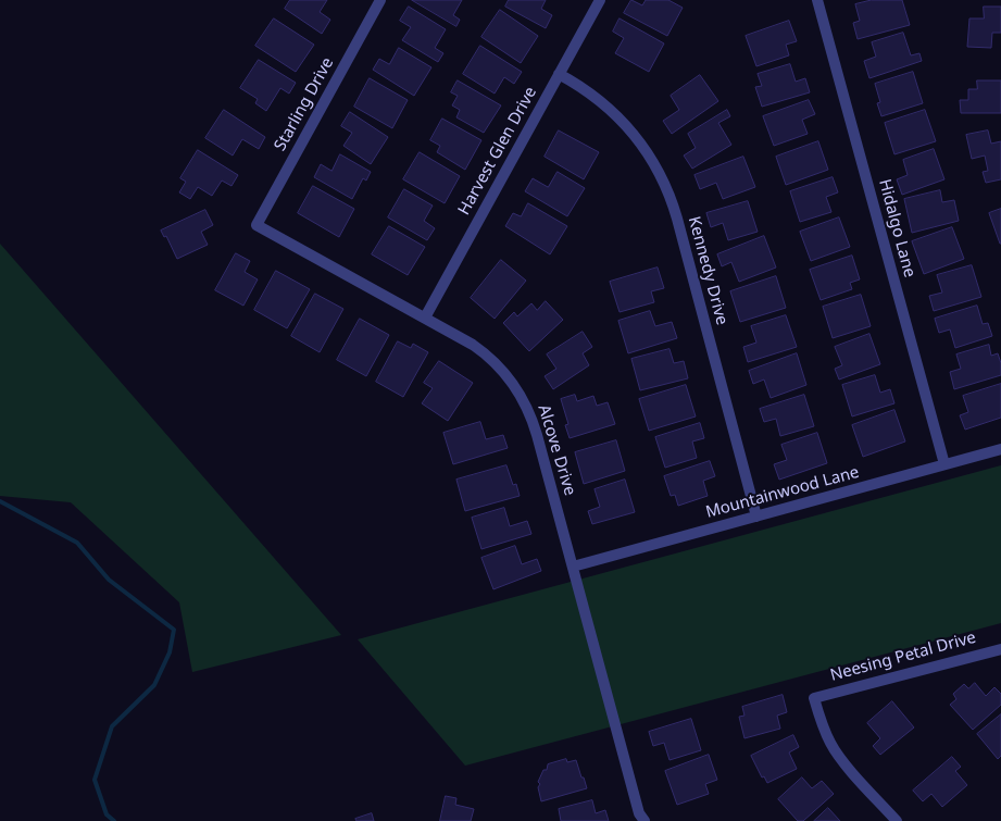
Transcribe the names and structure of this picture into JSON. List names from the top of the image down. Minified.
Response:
{"streets":{"street":["Starling Drive","Harvest Glen Drive","Hidalgo Lane","Kennedy Drive","Alcove Drive","Mountainwood Lane","Neesing Petal Drive"]},"crossings":[["Starling Drive","Alcove Drive"],["Harvest Glen Drive","Kennedy Drive"],["Harvest Glen Drive","Alcove Drive"],["Hidalgo Lane","Mountainwood Lane"],["Kennedy Drive","Mountainwood Lane"],["Alcove Drive","Mountainwood Lane"]]}
